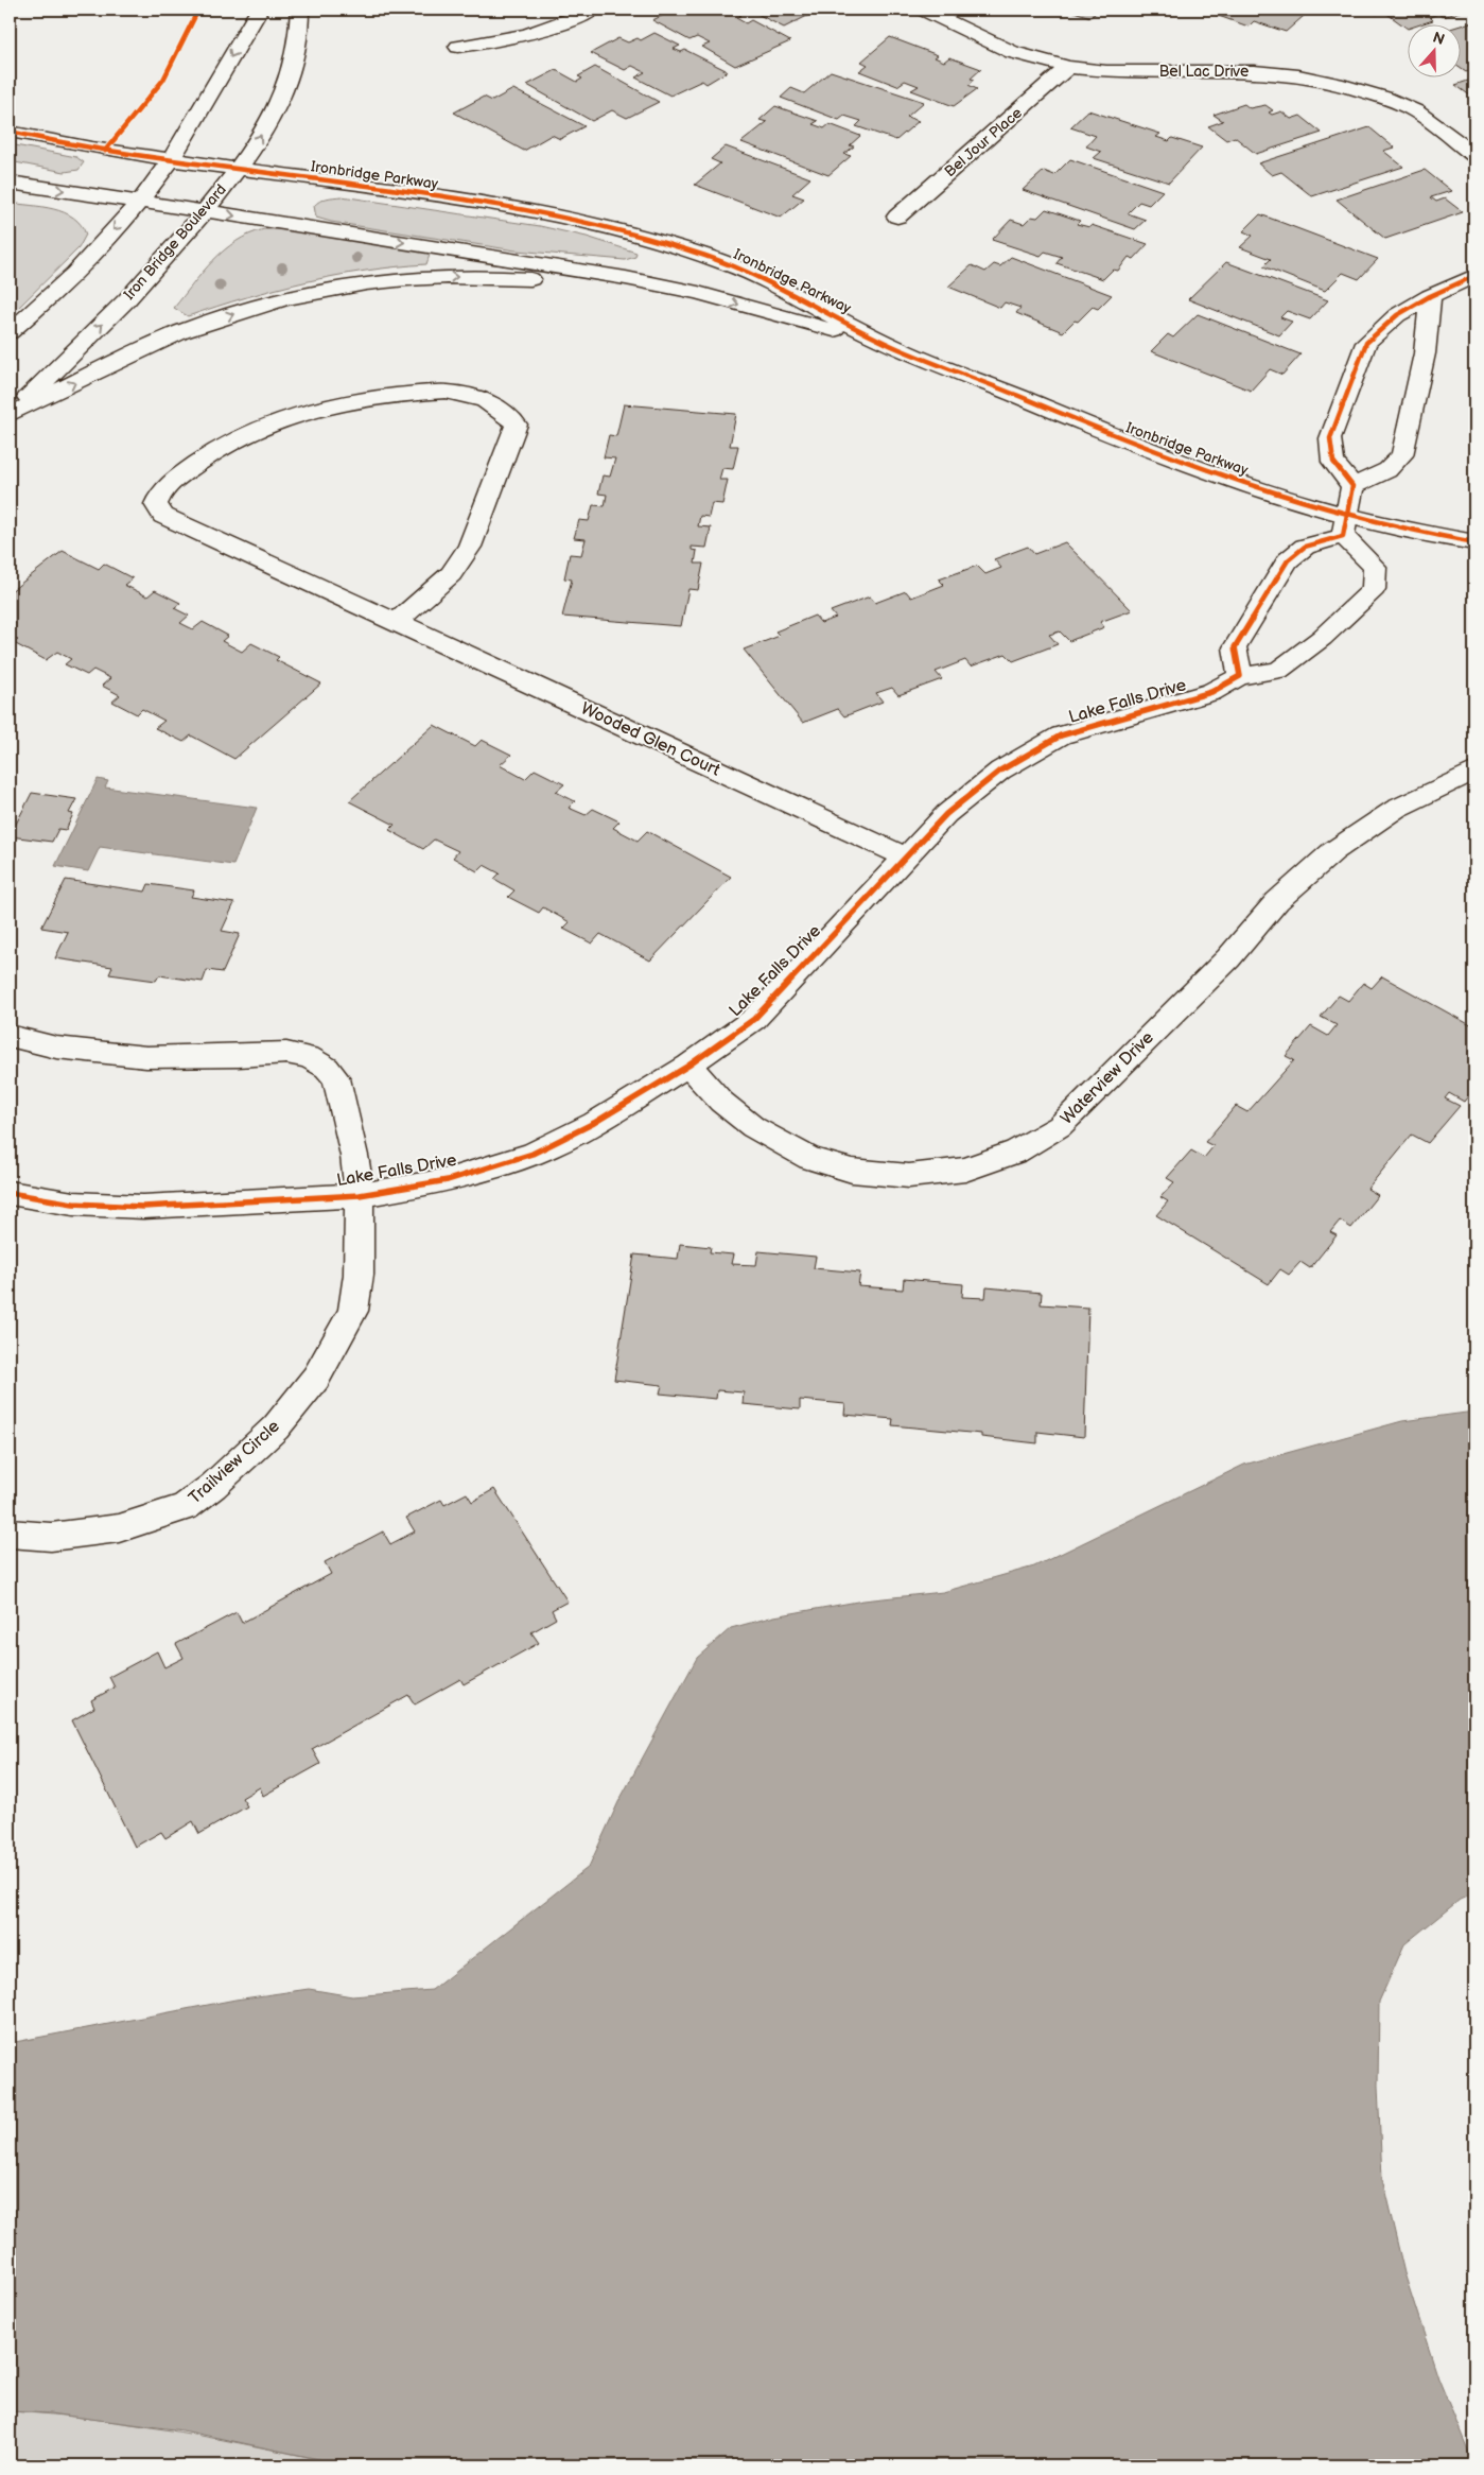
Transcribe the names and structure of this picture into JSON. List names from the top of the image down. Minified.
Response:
{"streets":{"street":["Bel Lac Drive","Bel Jour Place","Ironbridge Parkway","Iron Bridge Boulevard","Lake Falls Drive","Wooded Glen Court","Waterview Drive","Trailview Circle"]},"crossings":[["Bel Lac Drive","Bel Jour Place"],["Ironbridge Parkway","Iron Bridge Boulevard"],["Lake Falls Drive","Wooded Glen Court"],["Lake Falls Drive","Waterview Drive"],["Lake Falls Drive","Trailview Circle"]],"north":"top"}
